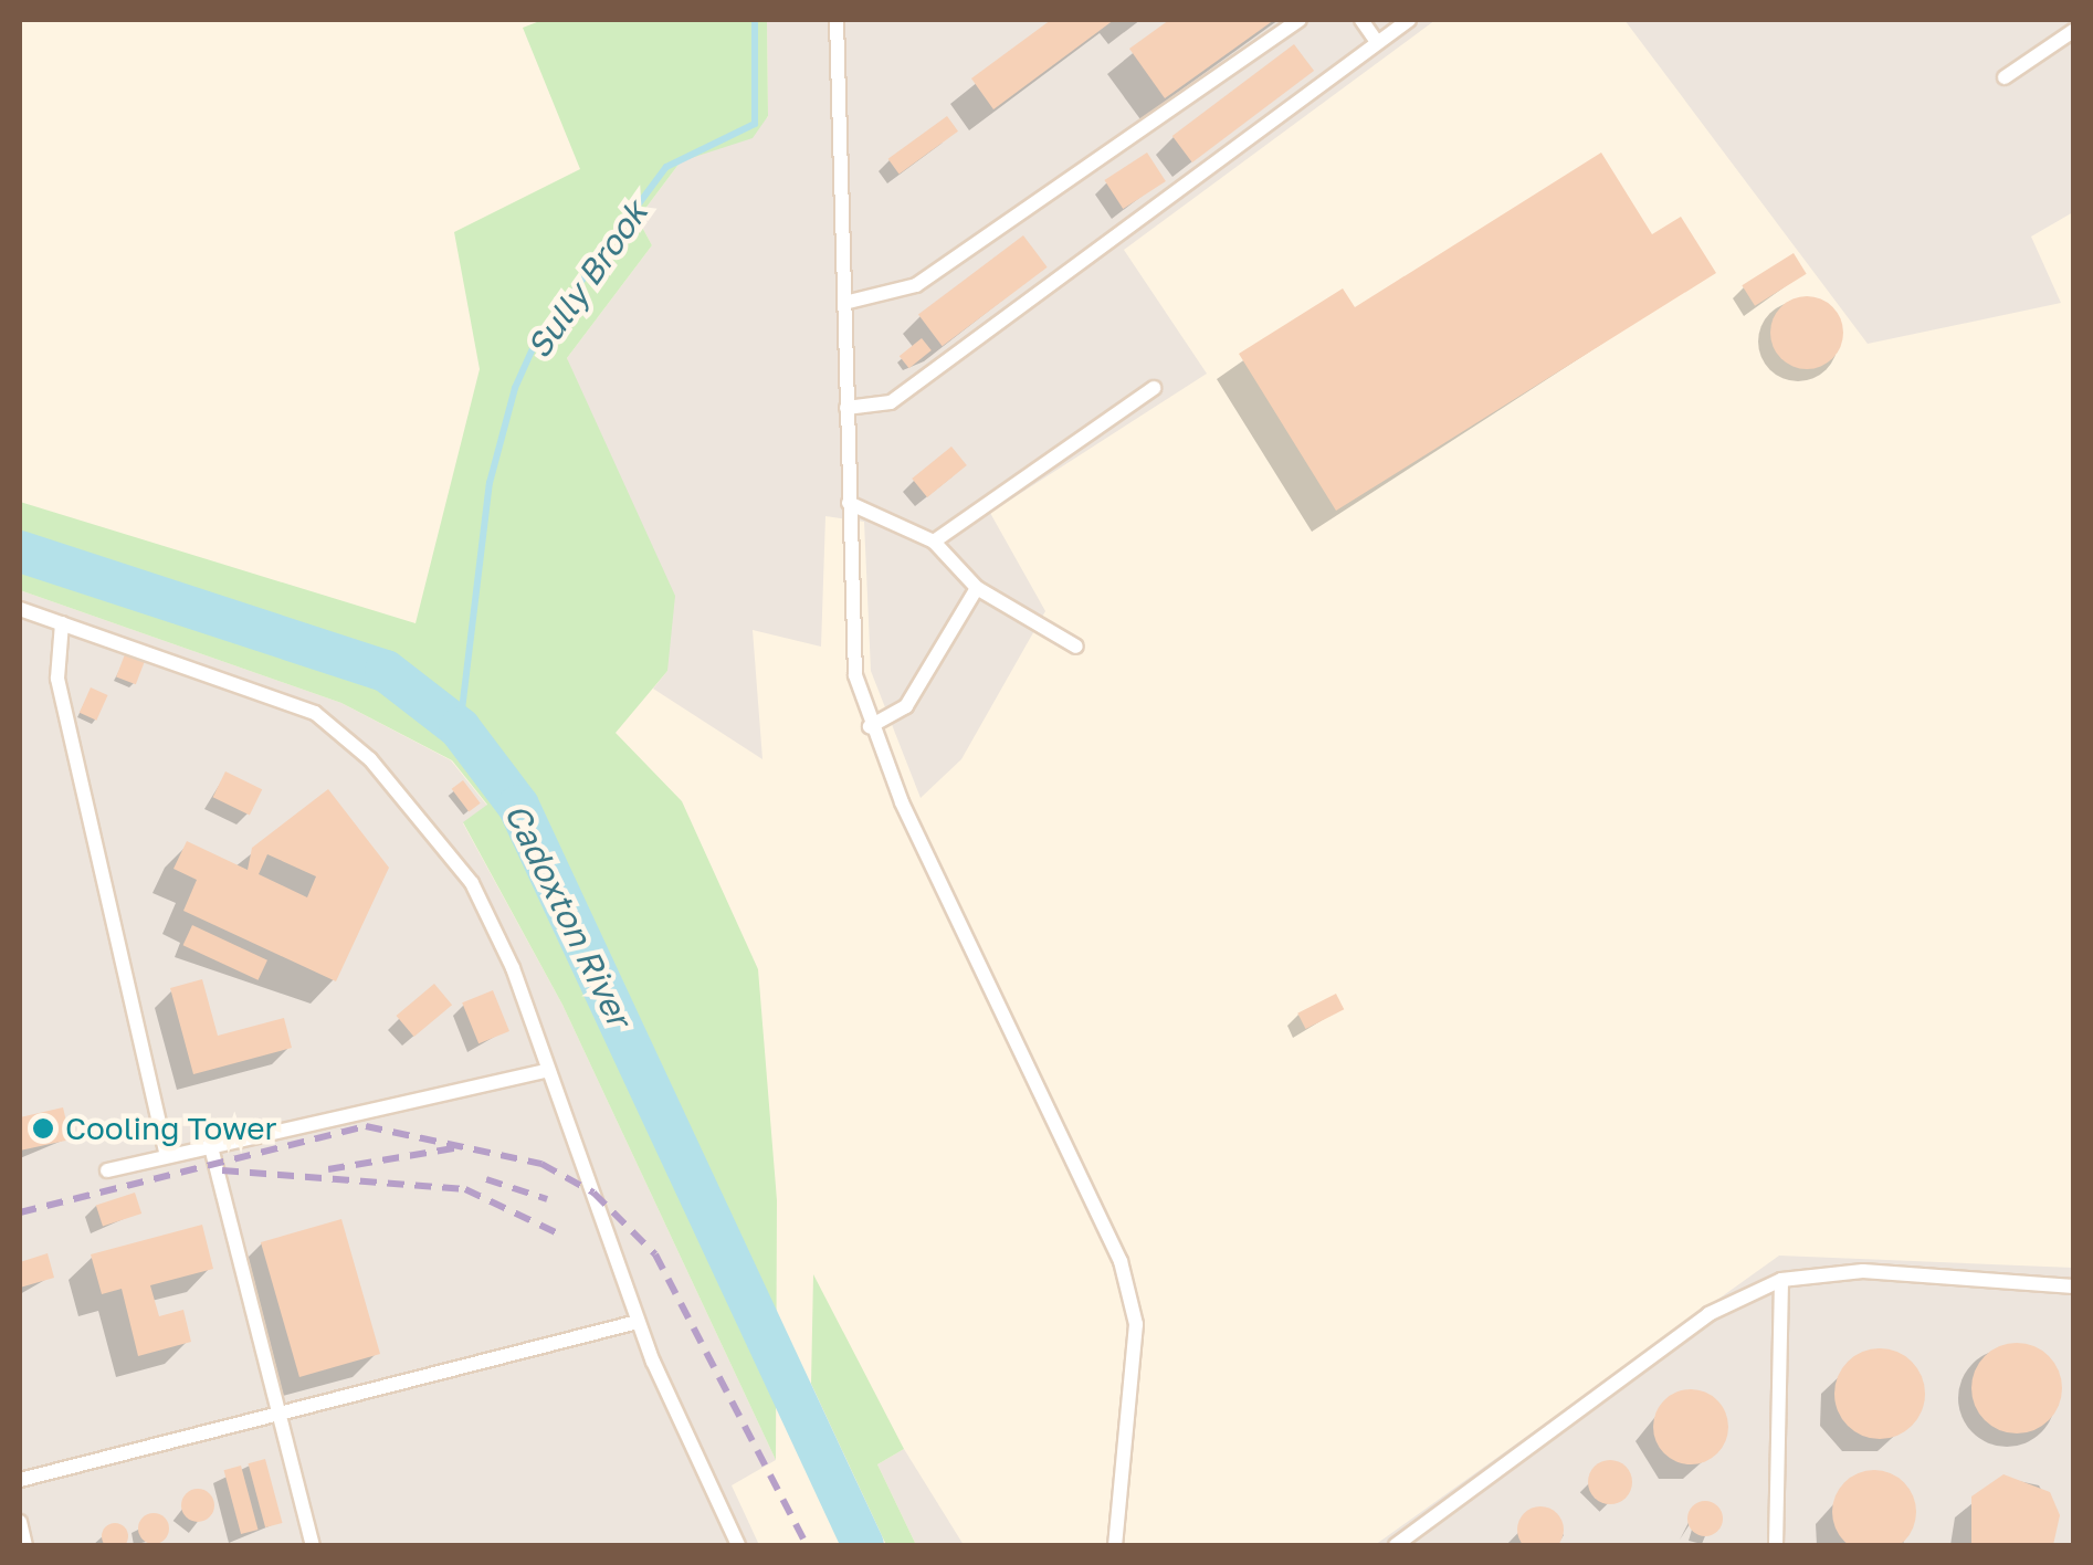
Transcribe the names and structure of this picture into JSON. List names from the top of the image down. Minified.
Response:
{"water":["Sully Brook","Cadoxton River"],"places":["Cooling Tower"]}
